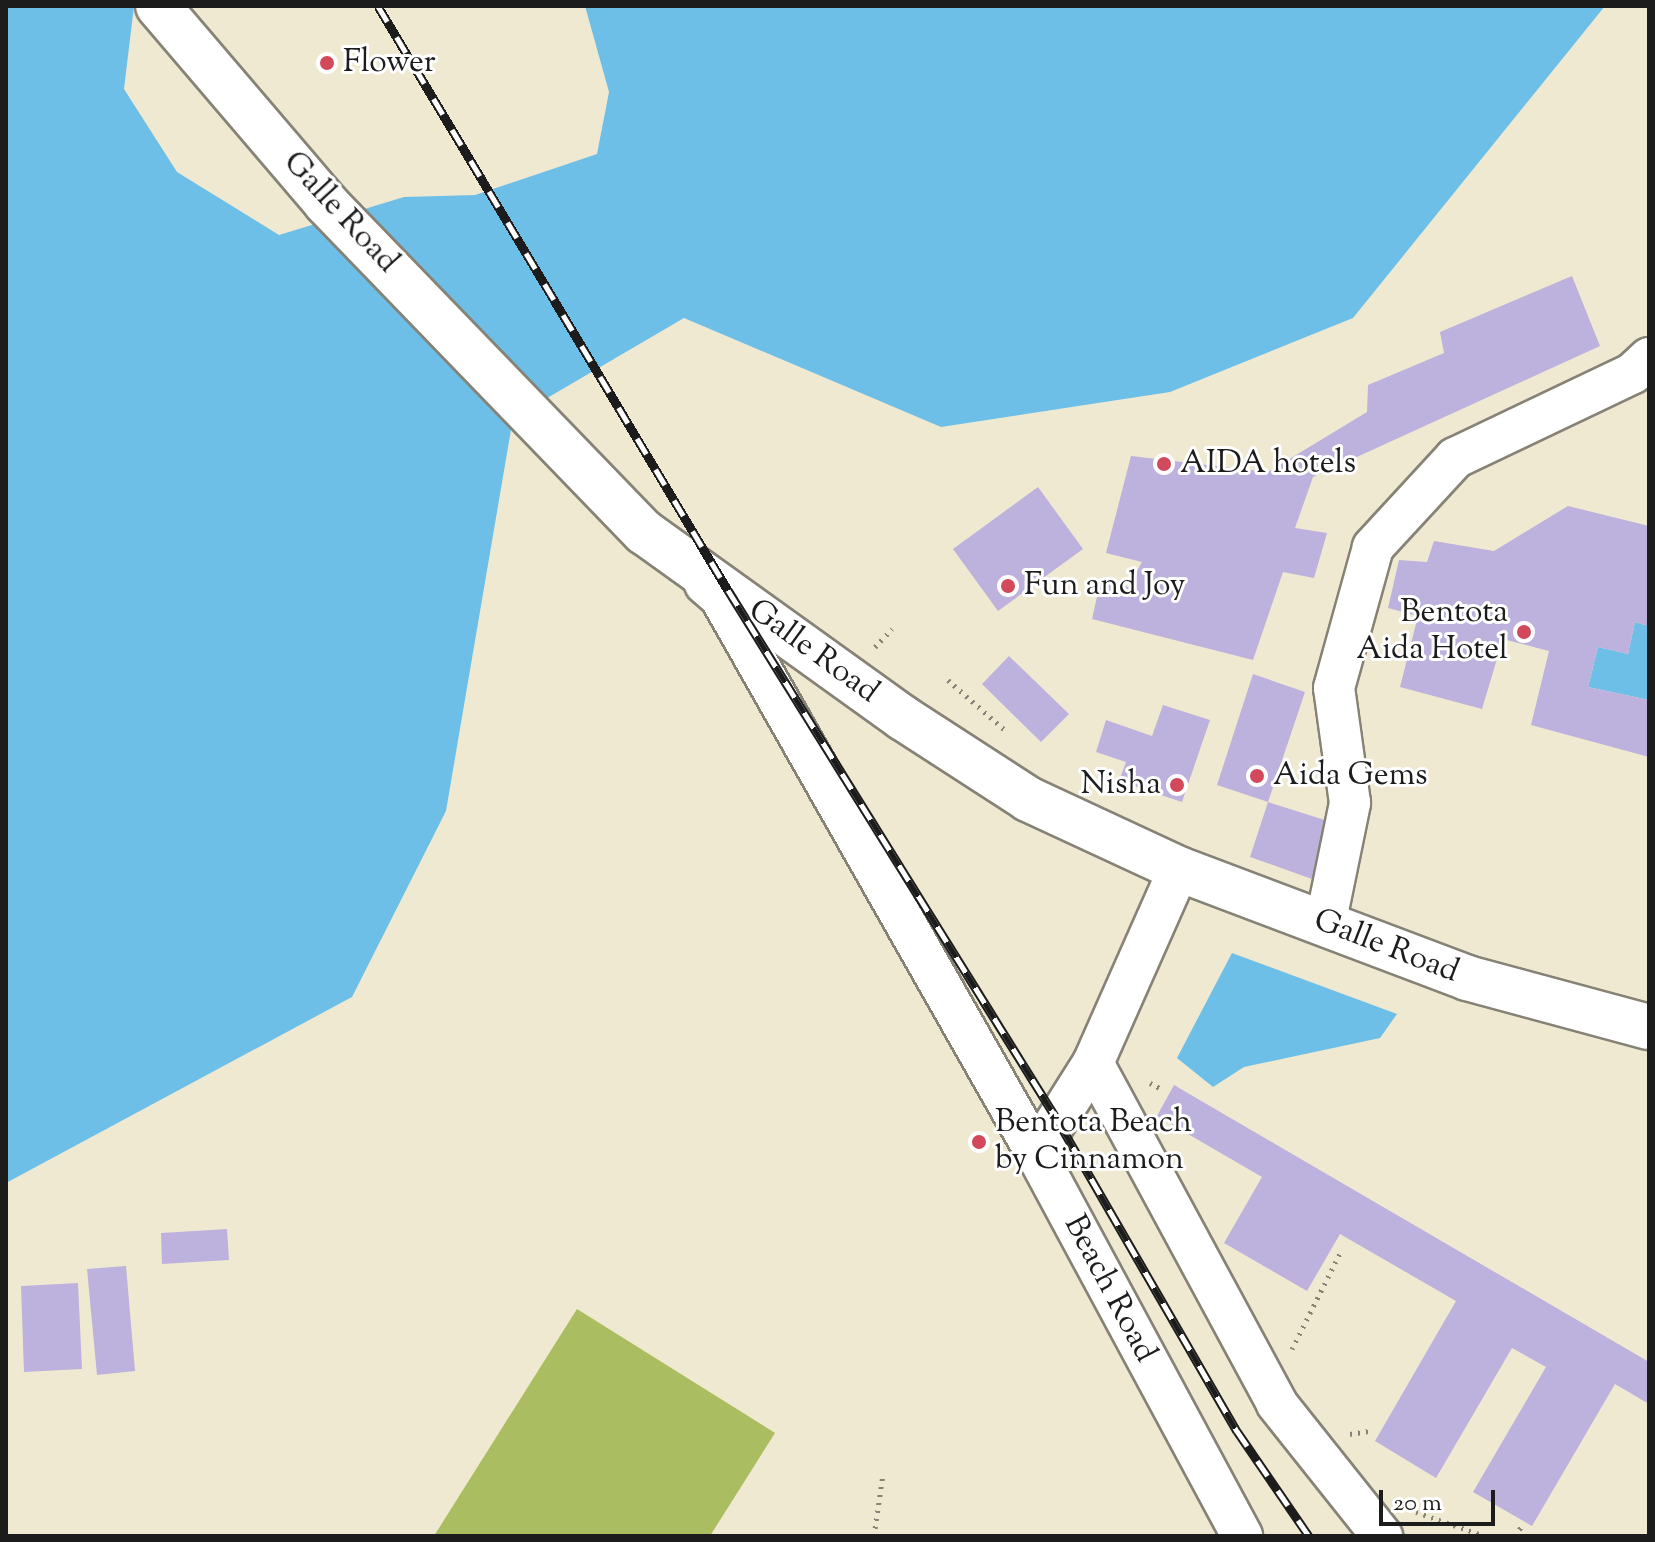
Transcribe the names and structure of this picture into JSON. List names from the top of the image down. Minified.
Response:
{"streets":{"highway":["Galle Road"],"street":["Beach Road"]},"crossings":[["Galle Road","Beach Road"]],"places":["Flower","AIDA hotels","Fun and Joy","Bentota Aida Hotel","Aida Gems","Nisha","Bentota Beach by Cinnamon"],"scale_bar":"20 m"}
